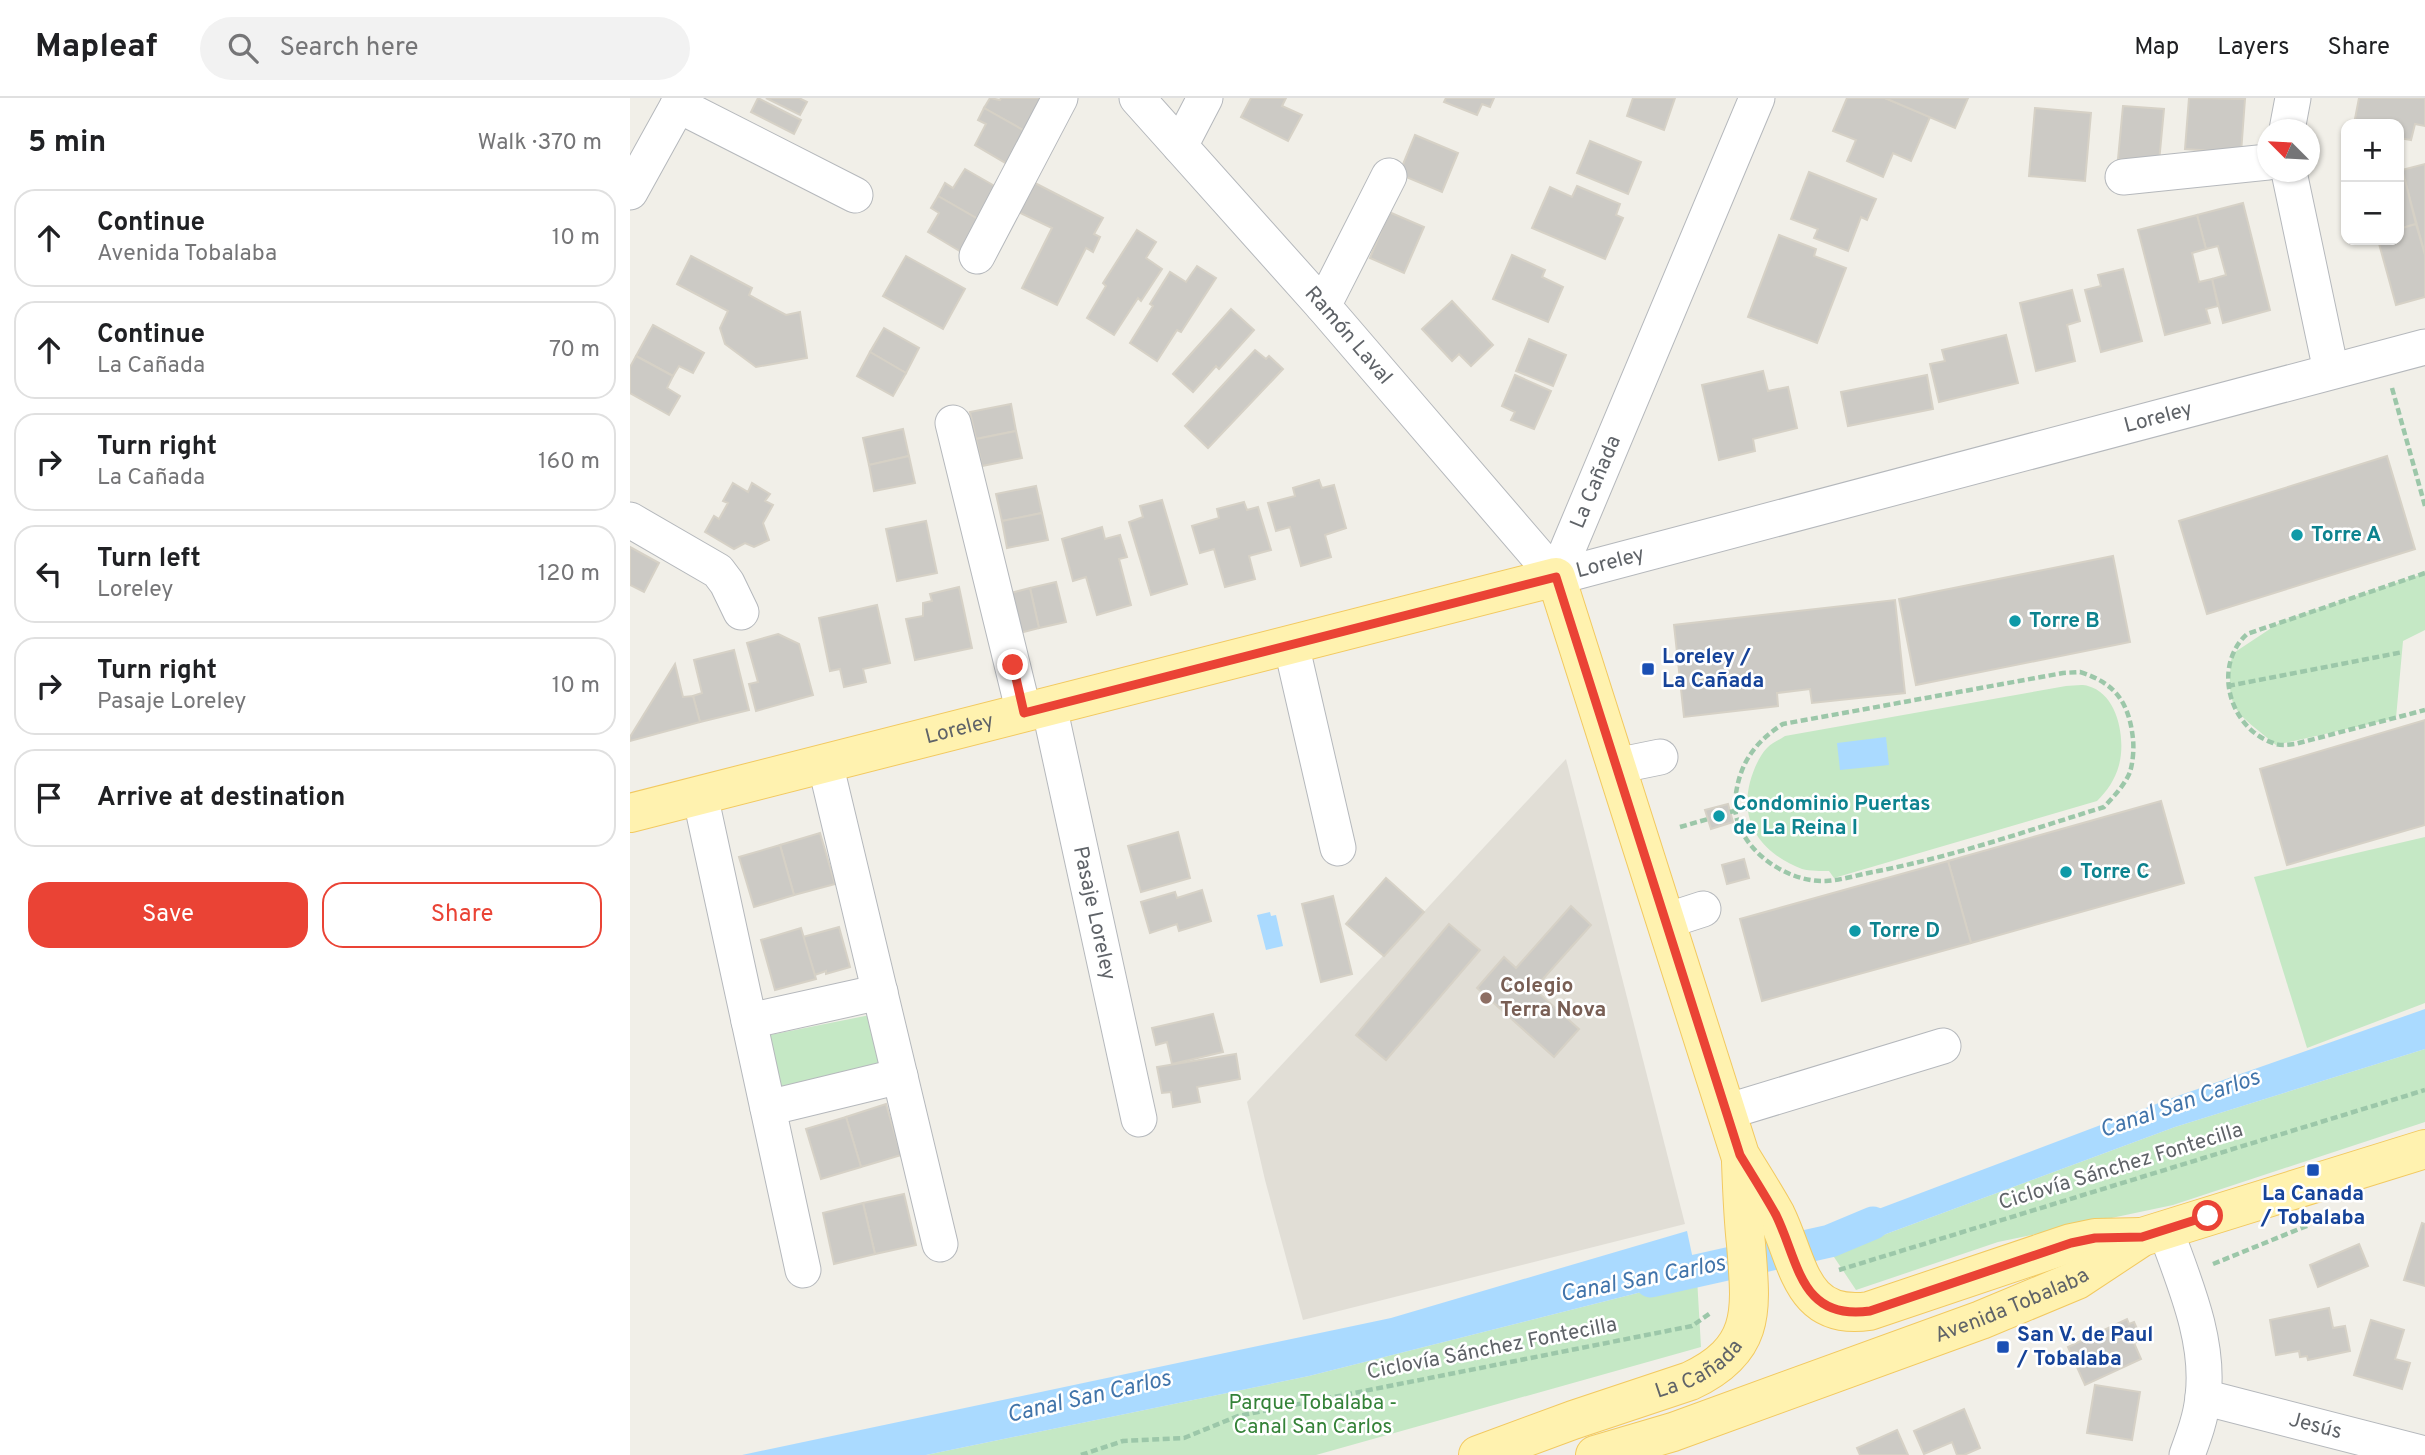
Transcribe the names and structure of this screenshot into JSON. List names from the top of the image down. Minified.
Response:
{"streets":{"main road":["Loreley","La Cañada","Avenida Tobalaba"],"street":["Ramón Laval","Pasaje Loreley","Jesús"],"path":["Ciclovía Sánchez Fontecilla"]},"crossings":[["Ramón Laval","Loreley"],["Ramón Laval","La Cañada"],["Loreley","La Cañada"],["Loreley","Pasaje Loreley"],["La Cañada","Ciclovía Sánchez Fontecilla"],["La Cañada","Avenida Tobalaba"]],"water":["Canal San Carlos"],"parks":["Parque Tobalaba - Canal San Carlos"],"places":{"other":["Torre A","Torre B","Condominio Puertas de La Reina I","Torre C","Torre D","Colegio Terra Nova"],"transit":["Loreley / La Cañada","La Canada / Tobalaba","San V. de Paul / Tobalaba"]},"north":"top left","page":{"header":"Mapleaf","search":"Search here","nav":["Map","Layers","Share"],"heading":["5 min","Walk · 370 m"],"map_buttons":["+","−"],"list":[["Continue","Avenida Tobalaba","10 m"],["Continue","La Cañada","70 m"],["Turn right","La Cañada","160 m"],["Turn left","Loreley","120 m"],["Turn right","Pasaje Loreley","10 m"],"Arrive at destination"],"buttons":["Save","Share"]}}
